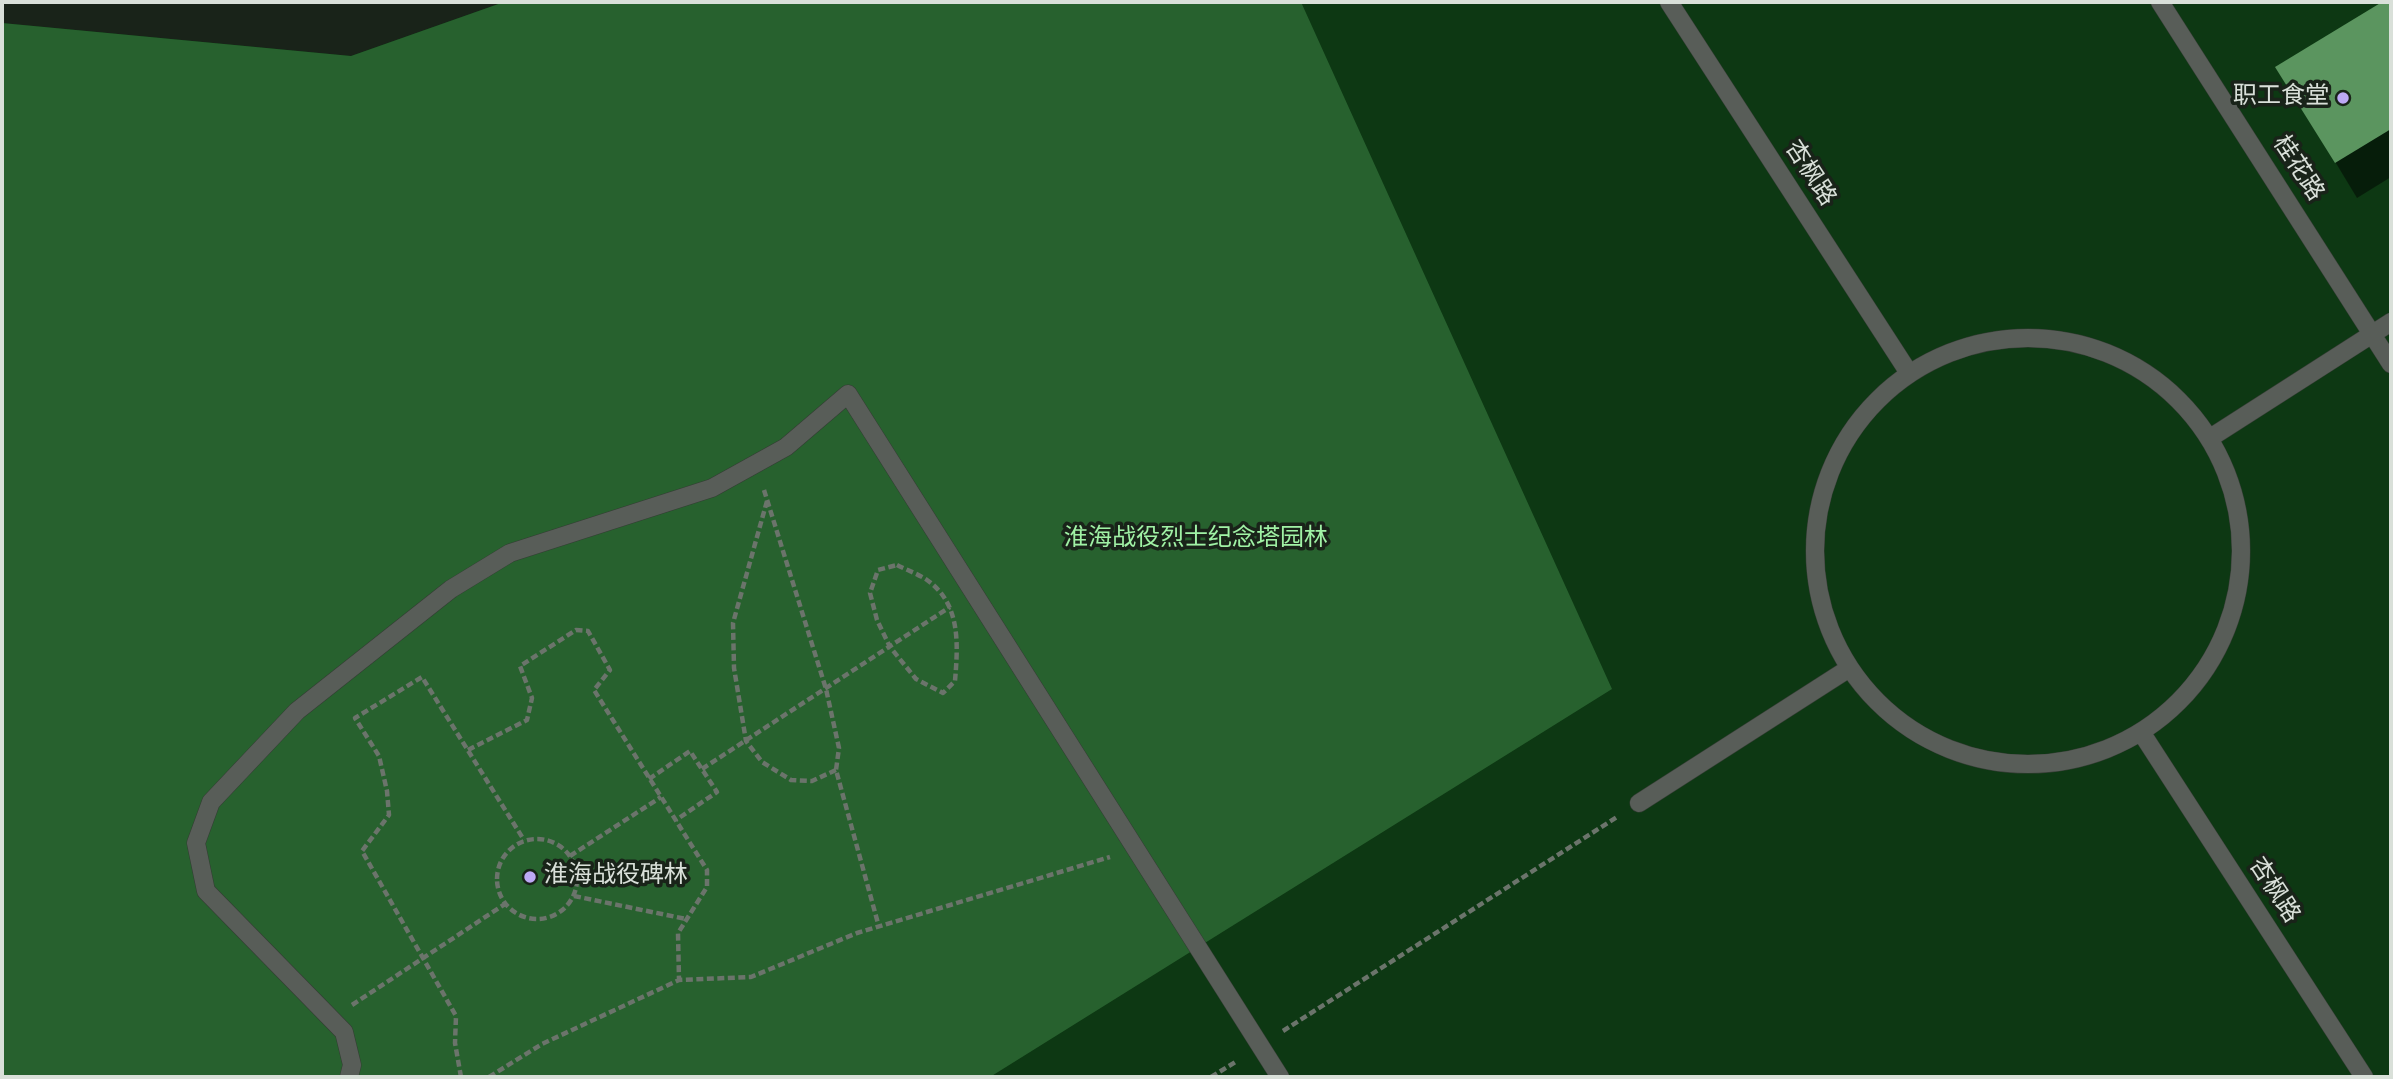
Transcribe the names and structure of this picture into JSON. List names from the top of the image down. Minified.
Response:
{"streets":{"lane":["桂花路","杏枫路"]},"parks":["淮海战役烈士纪念塔园林"],"places":["职工食堂","淮海战役碑林"]}
